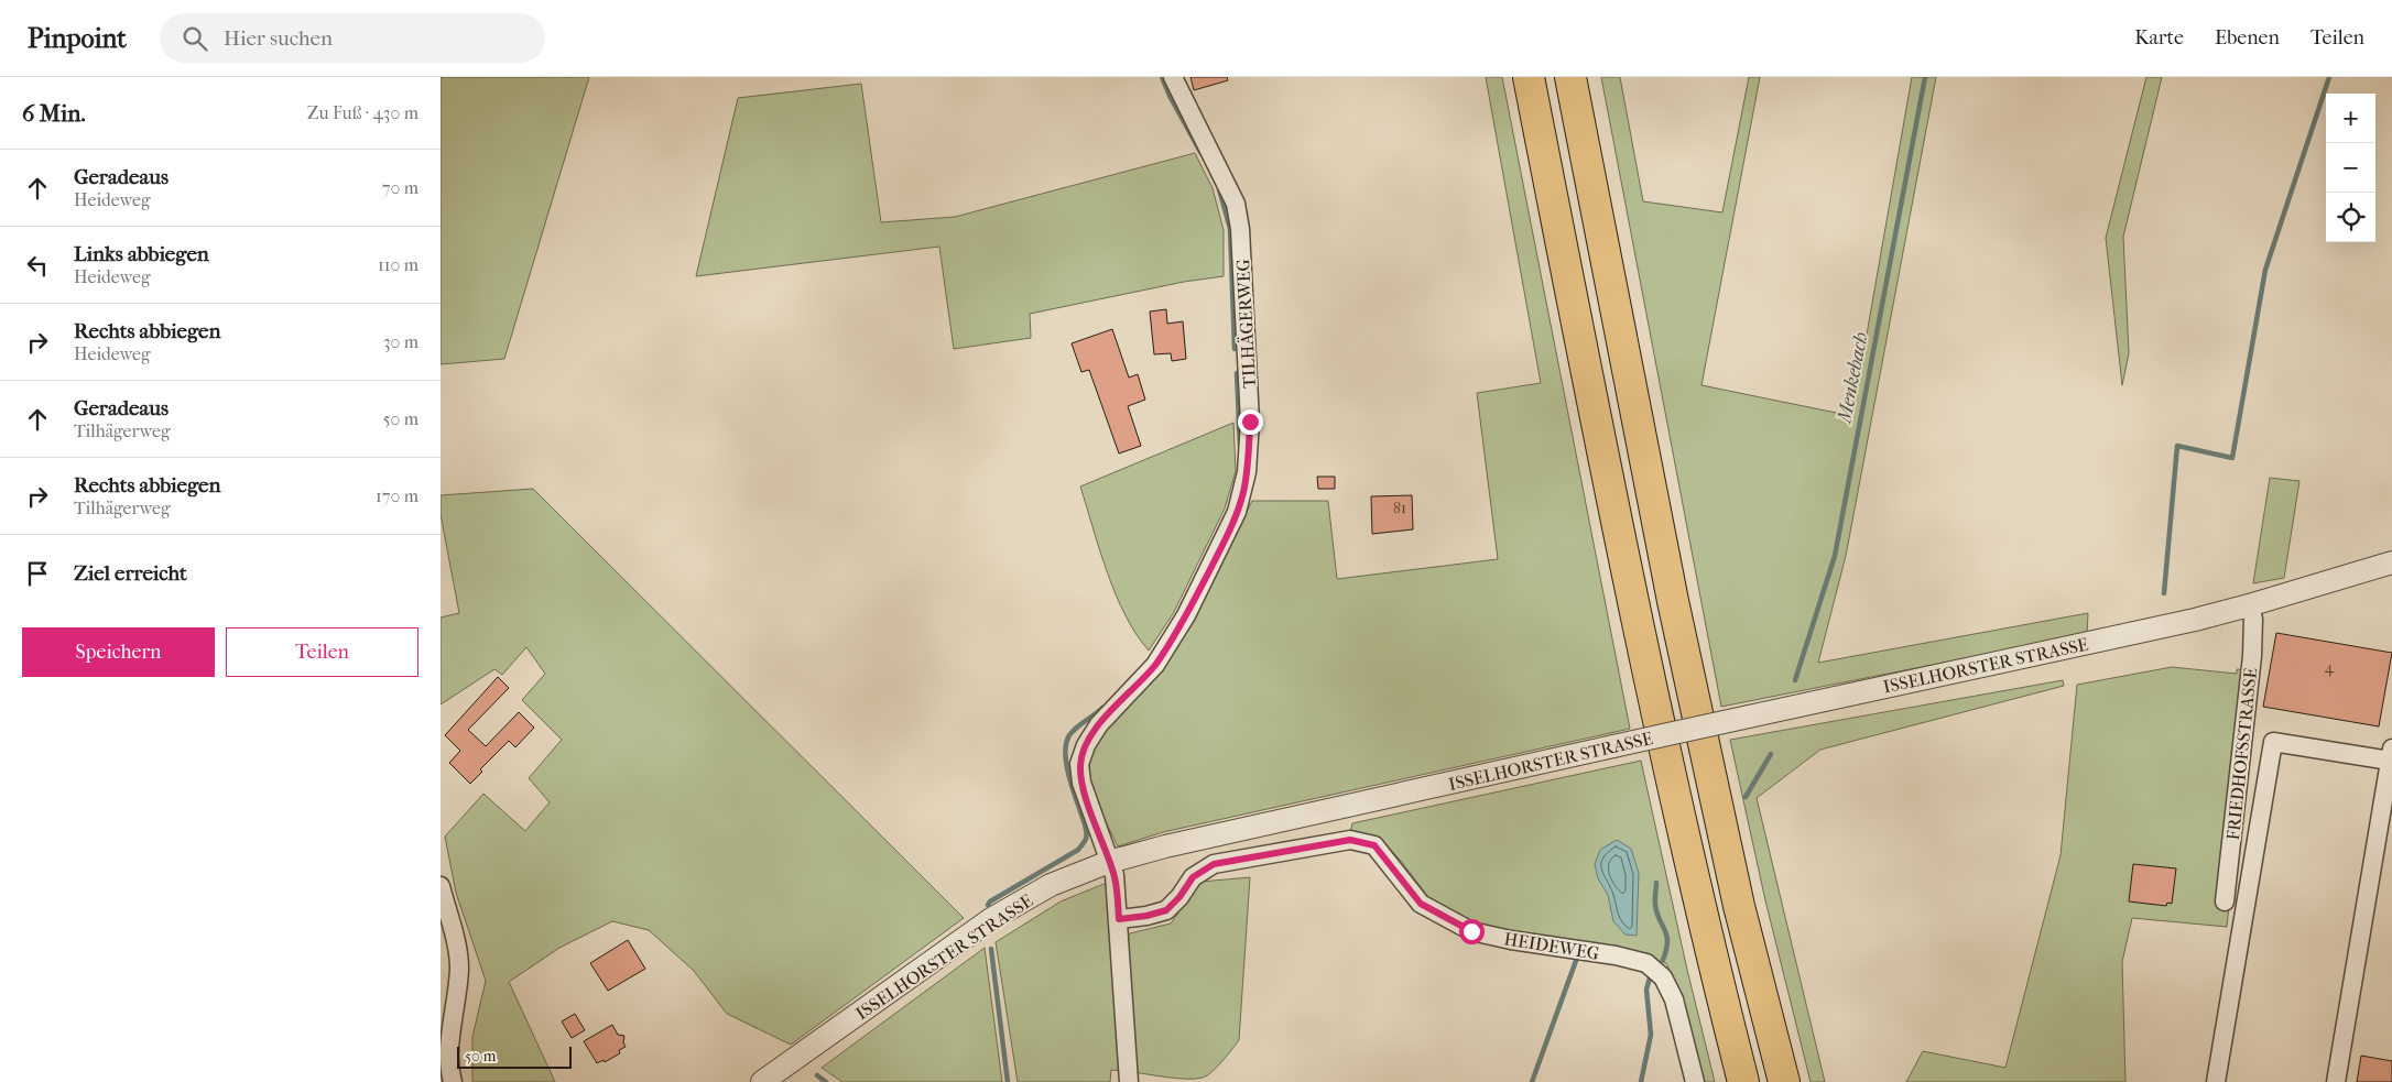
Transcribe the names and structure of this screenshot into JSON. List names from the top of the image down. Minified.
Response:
{"streets":{"street":["TILHÄGERWEG","ISSELHORSTER STRASSE","FRIEDHOFSSTRASSE","HEIDEWEG"]},"crossings":[["TILHÄGERWEG","ISSELHORSTER STRASSE"],["ISSELHORSTER STRASSE","FRIEDHOFSSTRASSE"]],"water":["Menkebach"],"house_numbers":["81","4"],"scale_bar":"50 m","page":{"header":"Pinpoint","search":"Hier suchen","nav":["Karte","Ebenen","Teilen"],"heading":["6 Min.","Zu Fuß · 430 m"],"map_buttons":["+","−"],"list":[["Geradeaus","Heideweg","70 m"],["Links abbiegen","Heideweg","110 m"],["Rechts abbiegen","Heideweg","30 m"],["Geradeaus","Tilhägerweg","50 m"],["Rechts abbiegen","Tilhägerweg","170 m"],"Ziel erreicht"],"buttons":["Speichern","Teilen"],"scale":"50 m"}}
